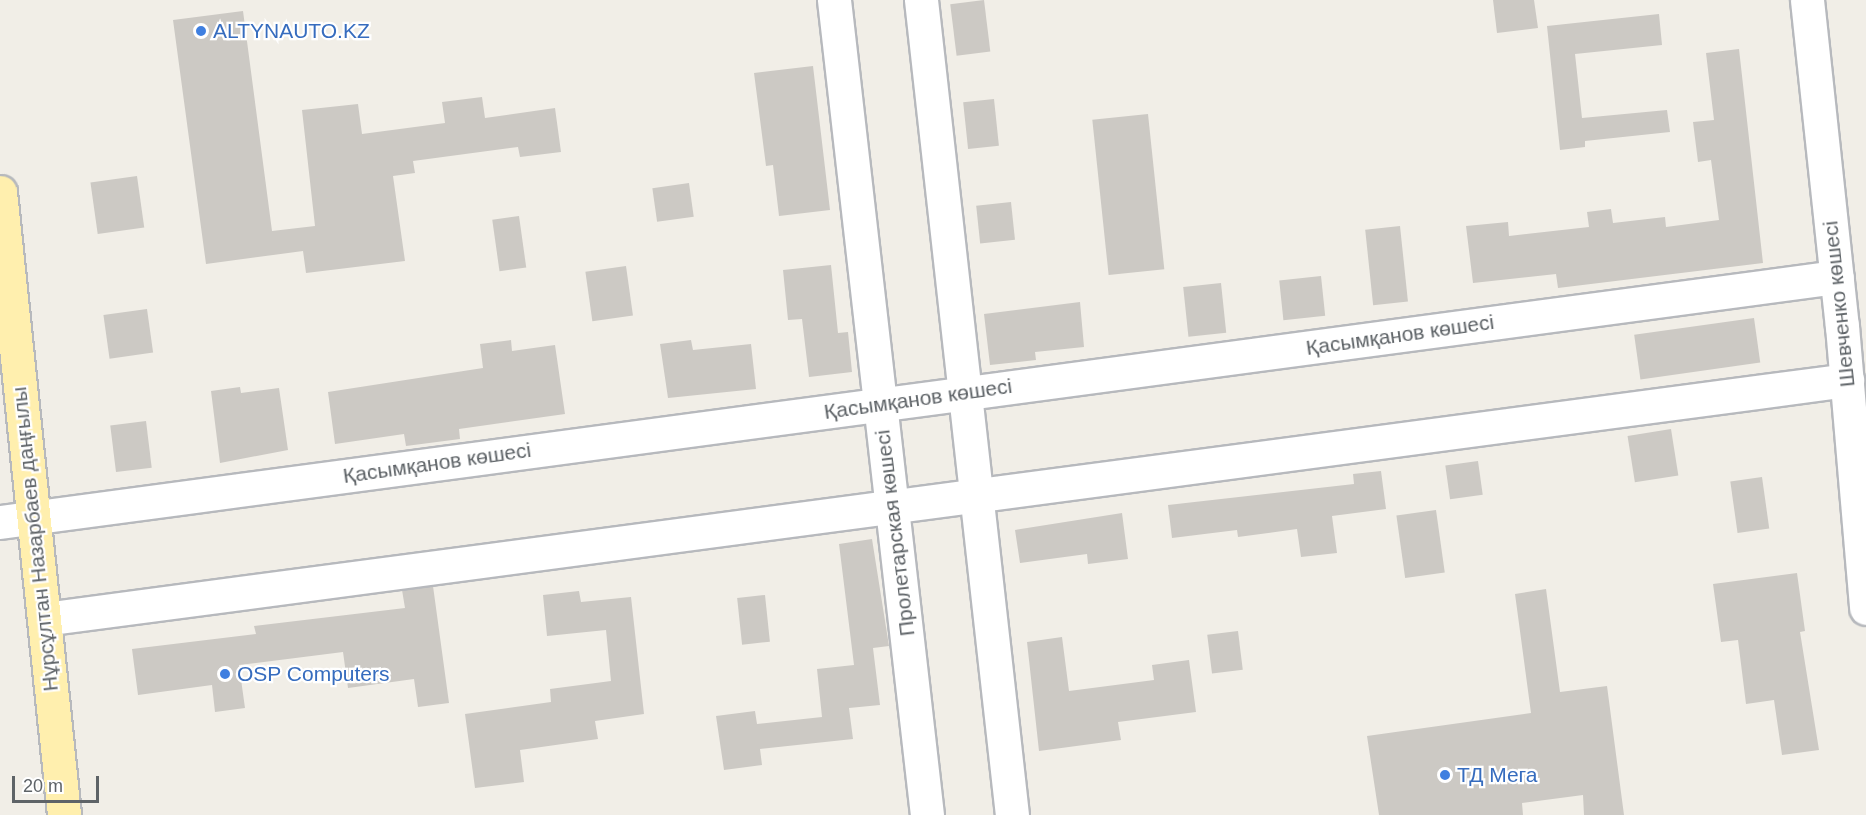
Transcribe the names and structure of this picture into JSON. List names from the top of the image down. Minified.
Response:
{"streets":{"main road":["Нұрсұлтан Назарбаев даңғылы"],"street":["Шевченко көшесі","Қасымқанов көшесі","Пролетарская көшесі"]},"crossings":[["Шевченко көшесі","Қасымқанов көшесі"],["Қасымқанов көшесі","Пролетарская көшесі"],["Қасымқанов көшесі","Нұрсұлтан Назарбаев даңғылы"]],"places":["ALTYNAUTO.KZ","OSP Computers","ТД Мега"],"scale_bar":"20 m"}
